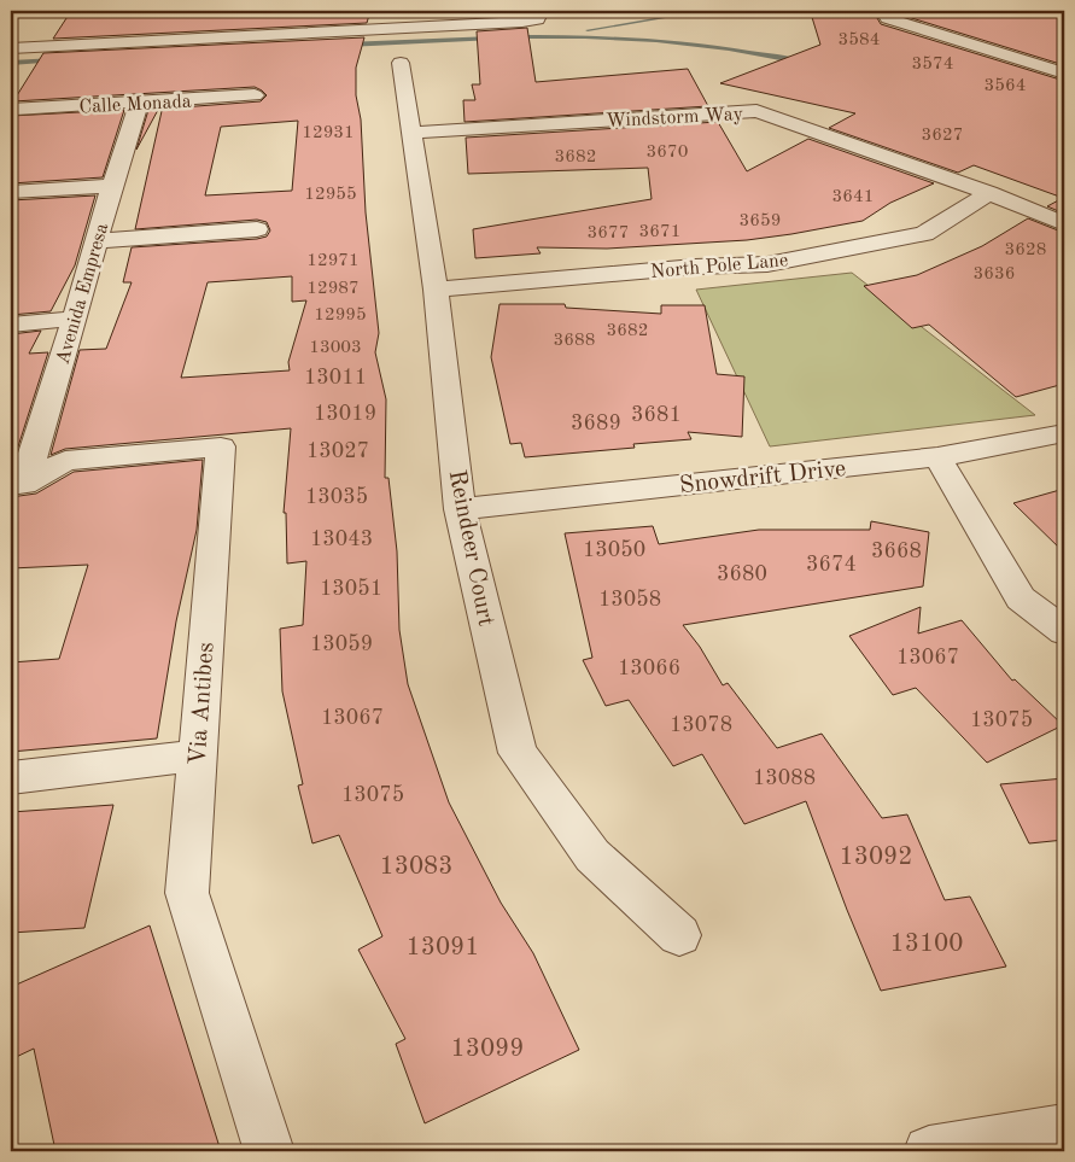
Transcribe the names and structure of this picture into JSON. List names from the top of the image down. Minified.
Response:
{"streets":{"street":["Calle Monada","Windstorm Way","North Pole Lane","Avenida Empresa","Snowdrift Drive","Reindeer Court","Via Antibes"]},"crossings":[["Calle Monada","Avenida Empresa"],["Windstorm Way","North Pole Lane"],["Windstorm Way","Reindeer Court"],["North Pole Lane","Reindeer Court"],["Avenida Empresa","Via Antibes"],["Snowdrift Drive","Reindeer Court"]],"house_numbers":["3584","3574","3564","12931","3627","3670","3682","12955","3641","3659","3671","3677","3628","12971","3636","12987","12995","3682","3688","13003","13011","13019","3681","3689","13027","13035","13043","13050","3668","3674","3680","13051","13058","13059","13067","13066","13067","13075","13078","13088","13075","13092","13083","13100","13091","13099"]}
